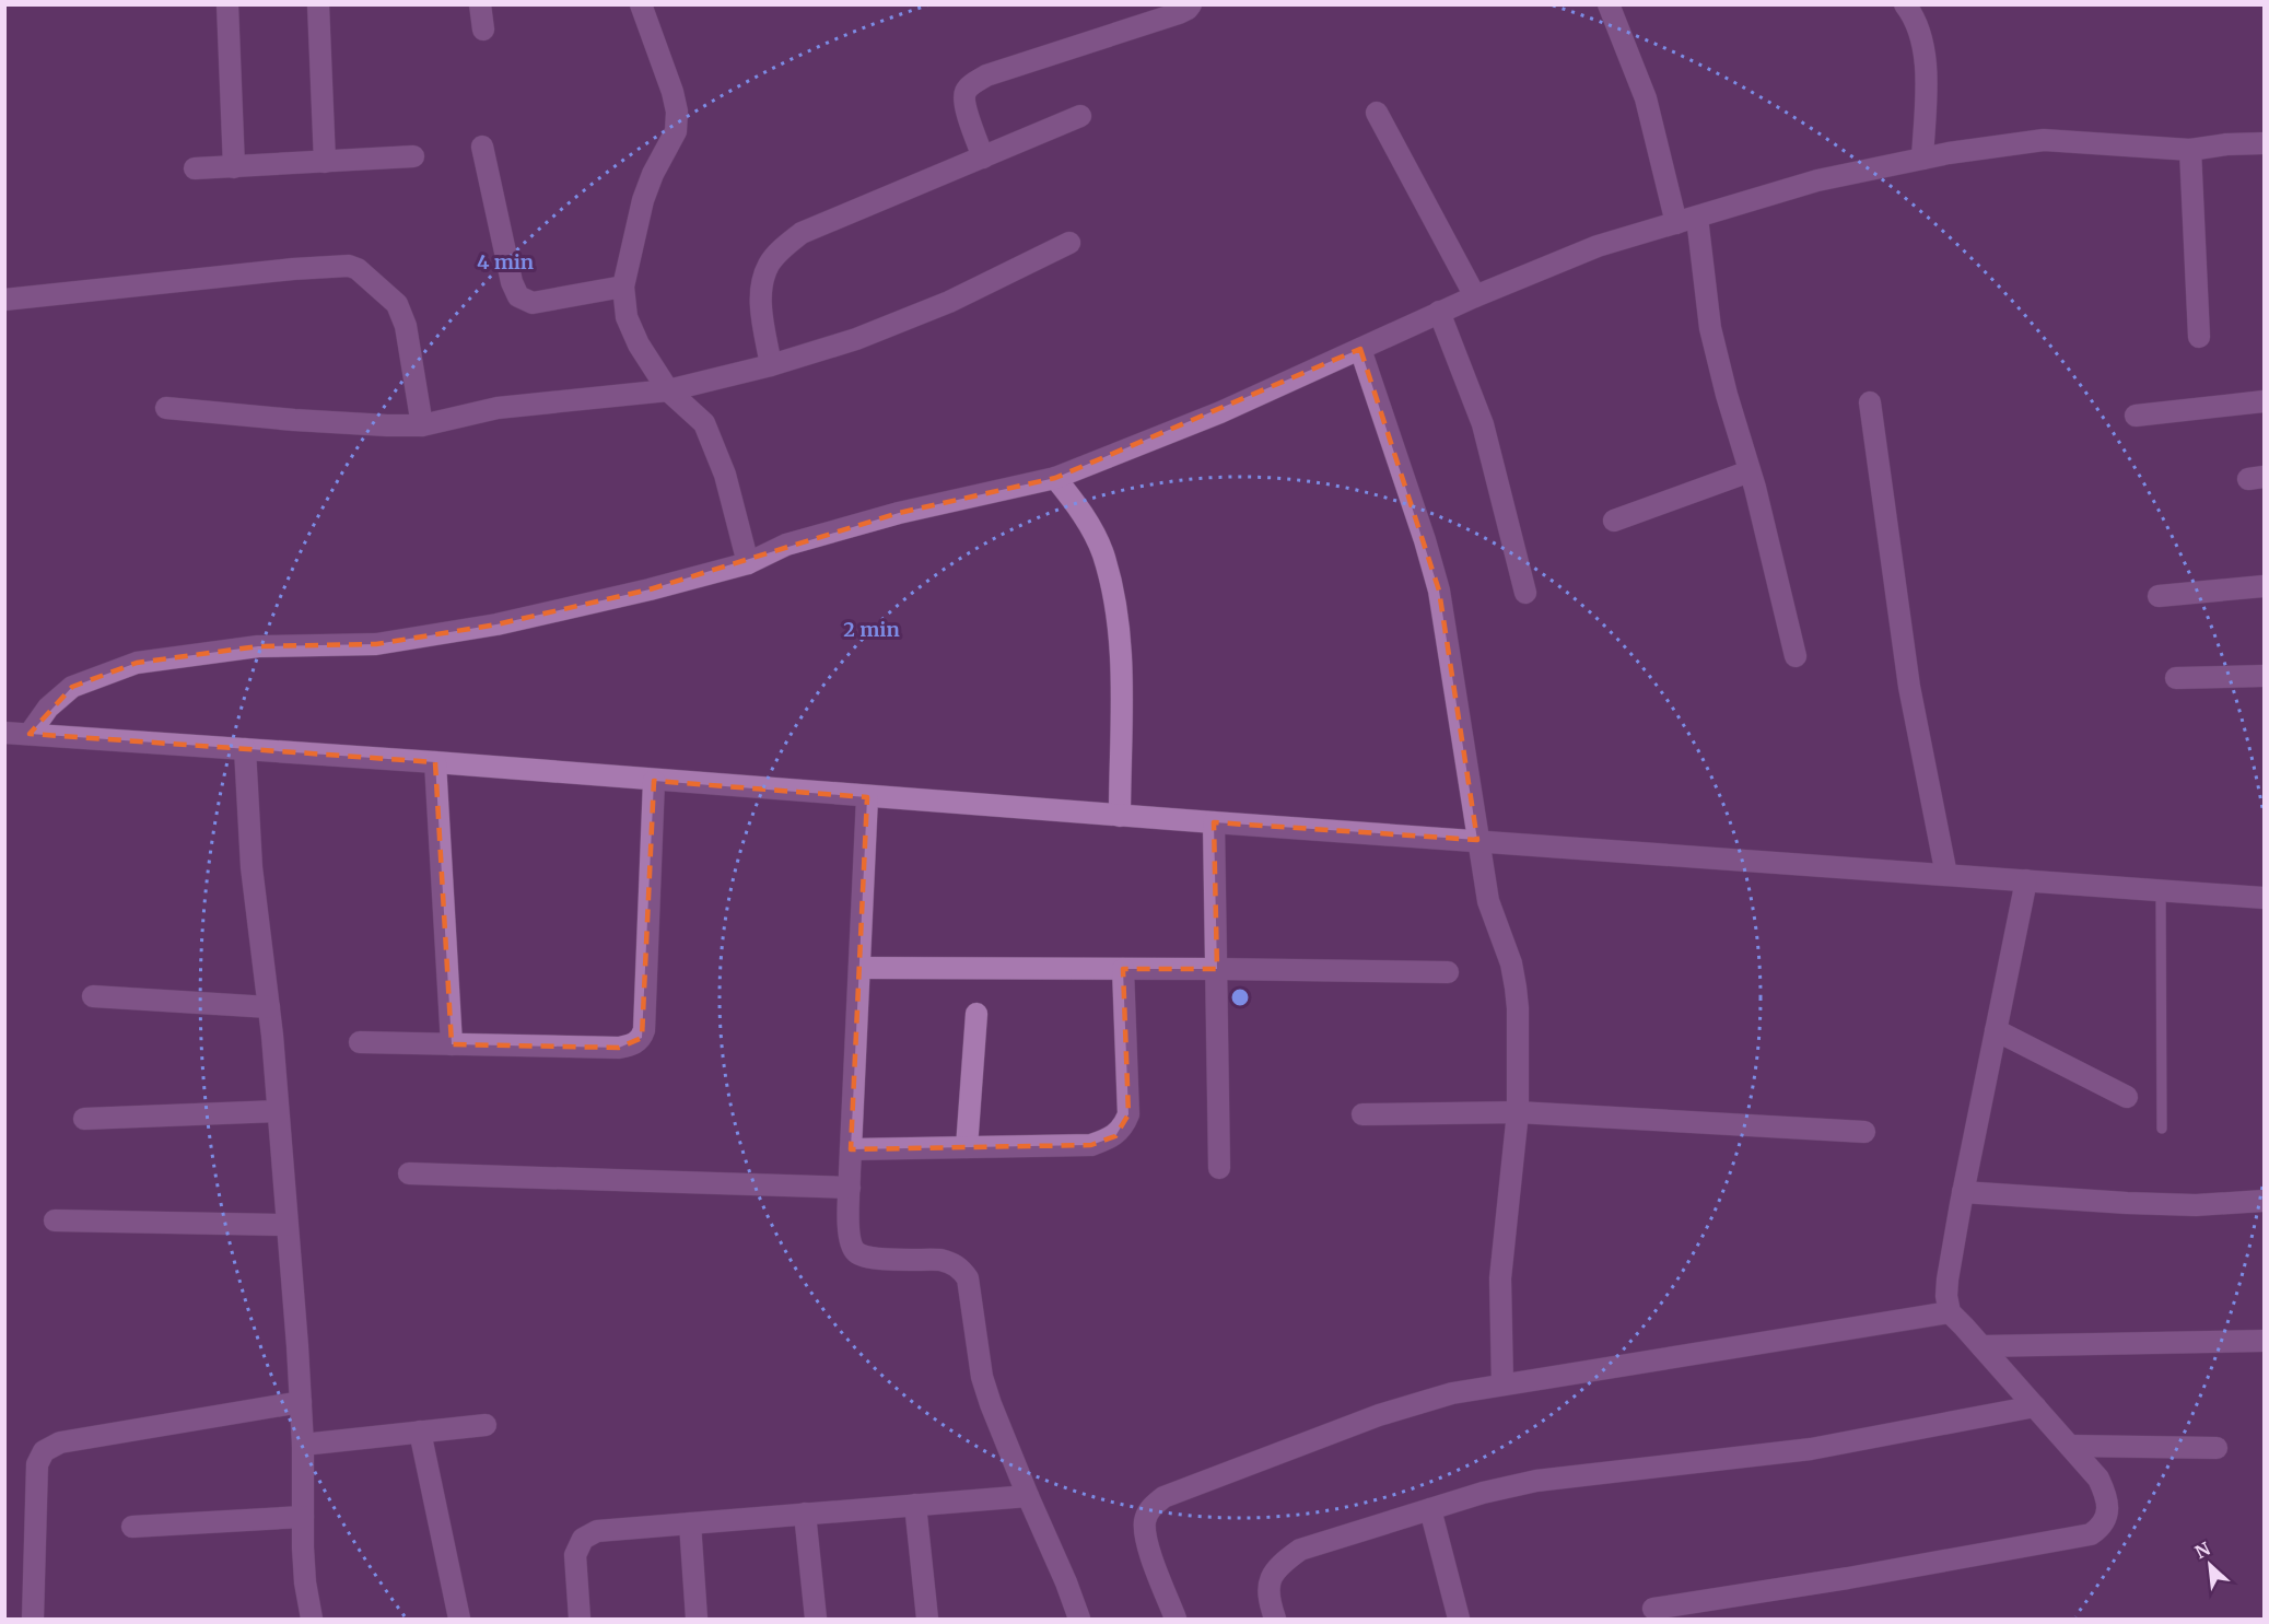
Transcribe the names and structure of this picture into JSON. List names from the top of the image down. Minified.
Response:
{"north":"top left","rings":["4 min","2 min"]}
